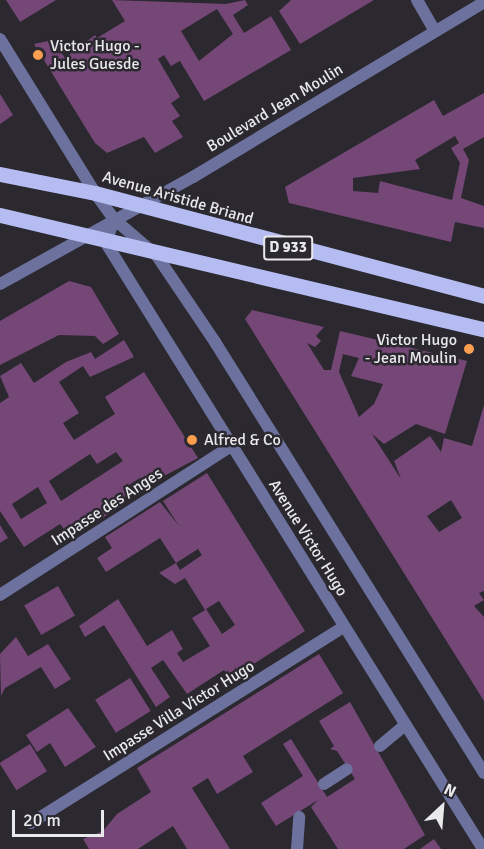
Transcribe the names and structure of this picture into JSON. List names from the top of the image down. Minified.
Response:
{"streets":{"main road":["Avenue Aristide Briand","D 933"],"street":["Boulevard Jean Moulin","Impasse des Anges","Avenue Victor Hugo","Impasse Villa Victor Hugo"]},"crossings":[["Boulevard Jean Moulin","Avenue Aristide Briand"],["Boulevard Jean Moulin","D 933"],["Boulevard Jean Moulin","Avenue Victor Hugo"],["Avenue Aristide Briand","Avenue Victor Hugo"],["D 933","Avenue Victor Hugo"],["Impasse des Anges","Avenue Victor Hugo"],["Avenue Victor Hugo","Impasse Villa Victor Hugo"]],"places":["Victor Hugo - Jules Guesde","Victor Hugo - Jean Moulin","Alfred & Co"],"scale_bar":"20 m","north":"top right"}
